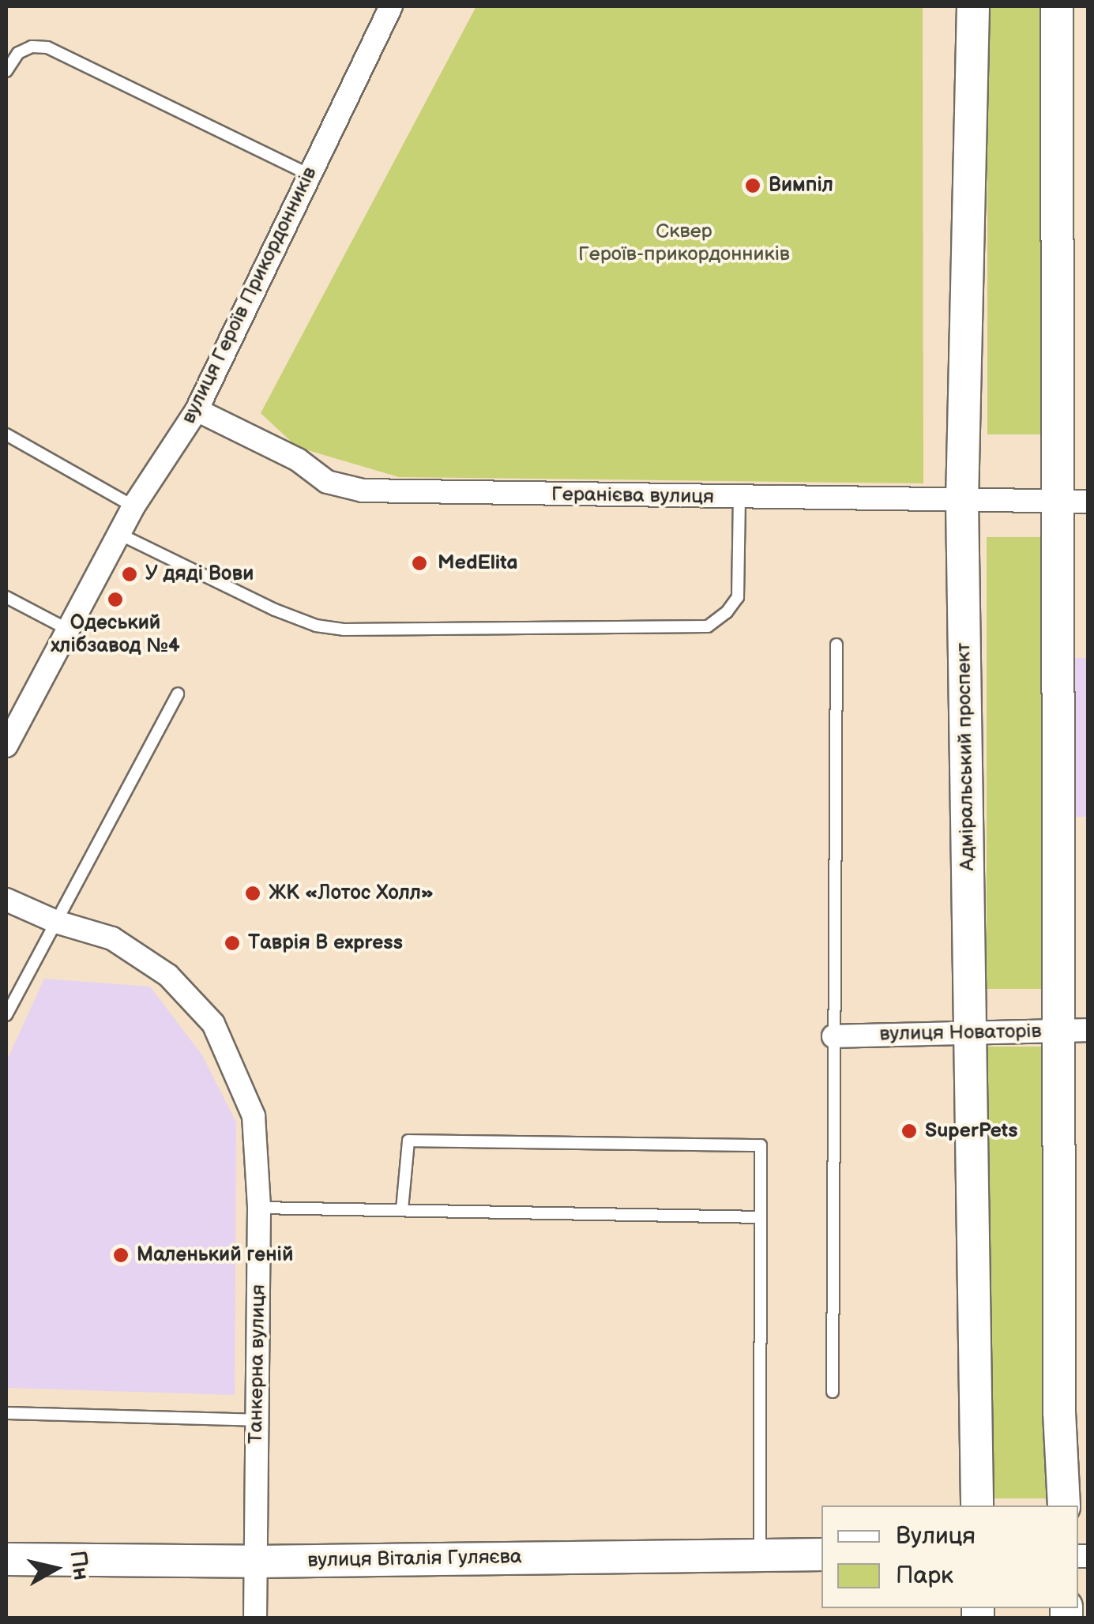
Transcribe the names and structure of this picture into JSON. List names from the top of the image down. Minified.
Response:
{"streets":{"main road":["Адміральський проспект","вулиця Віталія Гуляєва"],"street":["вулиця Героїв Прикордонників","Геранієва вулиця","вулиця Новаторів","Танкерна вулиця"]},"crossings":[["вулиця Героїв Прикордонників","Геранієва вулиця"],["Геранієва вулиця","Адміральський проспект"],["Адміральський проспект","вулиця Новаторів"],["Танкерна вулиця","вулиця Віталія Гуляєва"]],"parks":["Сквер Героїв-прикордонників"],"places":["Вимпіл","MedElita","У дяді Вови","Одеський хлібзавод №4","ЖК «Лотос Холл»","Таврія В express","SuperPets","Маленький геній"],"legend":["Вулиця","Парк"],"north":"right"}
